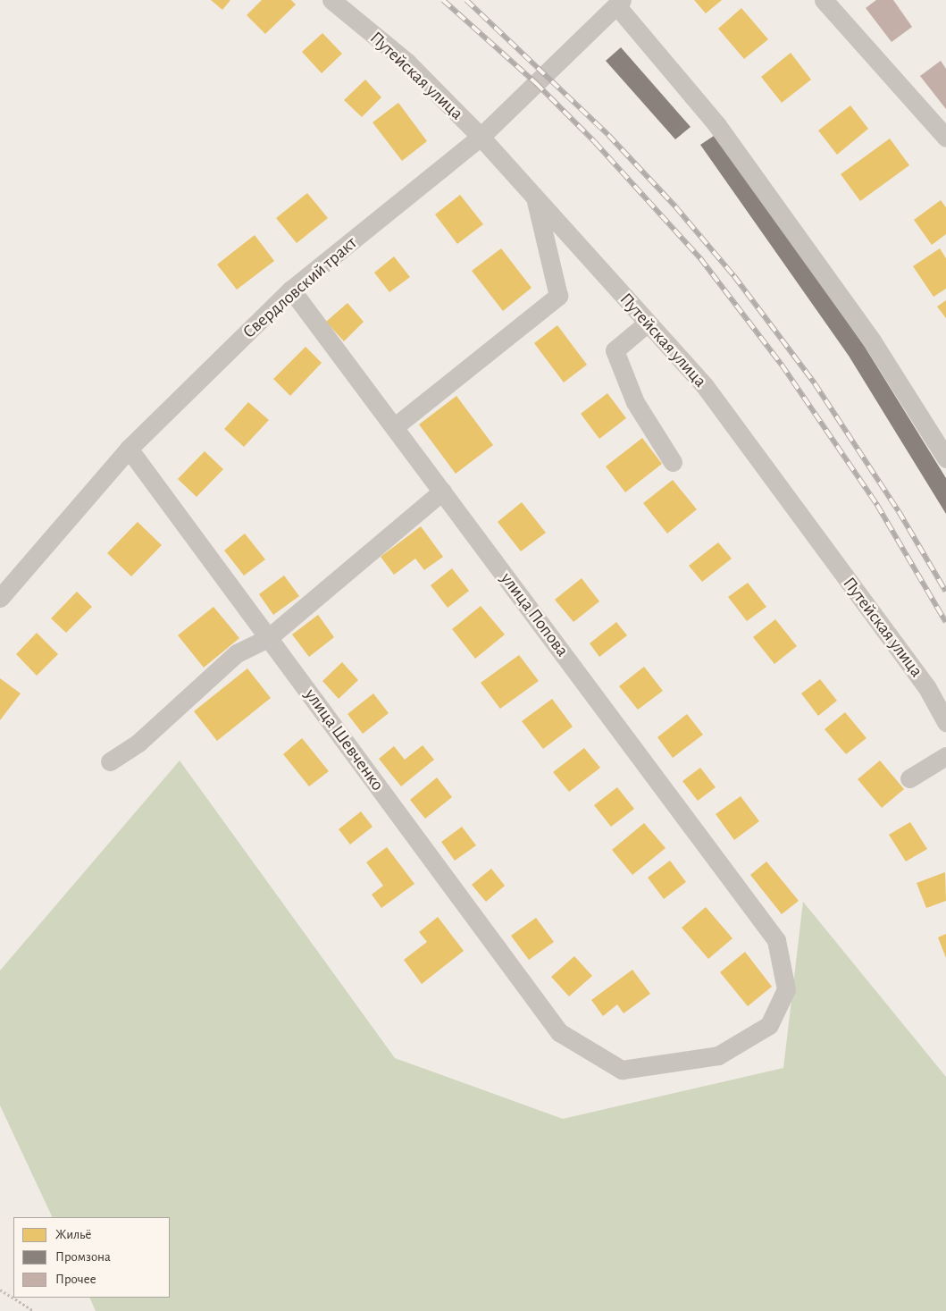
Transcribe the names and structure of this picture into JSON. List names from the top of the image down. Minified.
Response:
{"streets":{"street":["Путейская улица","Свердловский тракт","улица Попова","улица Шевченко"]},"crossings":[["Путейская улица","Свердловский тракт"],["Свердловский тракт","улица Попова"],["Свердловский тракт","улица Шевченко"],["улица Попова","улица Шевченко"]],"legend":["Жильё","Промзона","Прочее"]}
